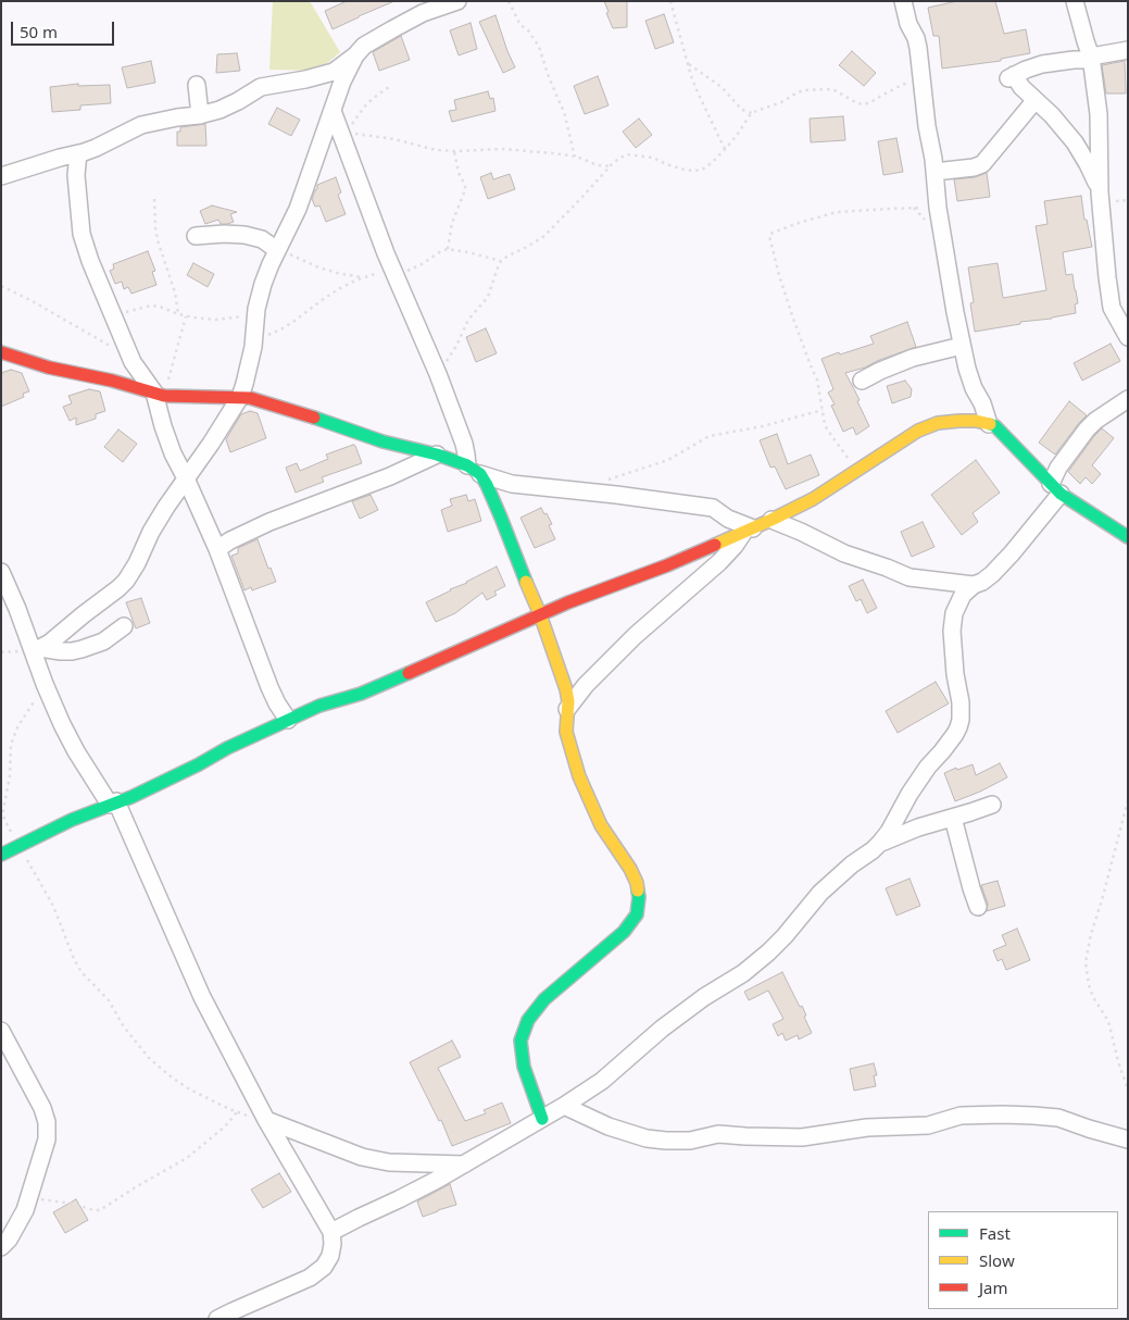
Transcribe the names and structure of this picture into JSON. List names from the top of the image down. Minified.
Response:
{"legend":["Fast","Slow","Jam"],"scale_bar":"50 m"}
